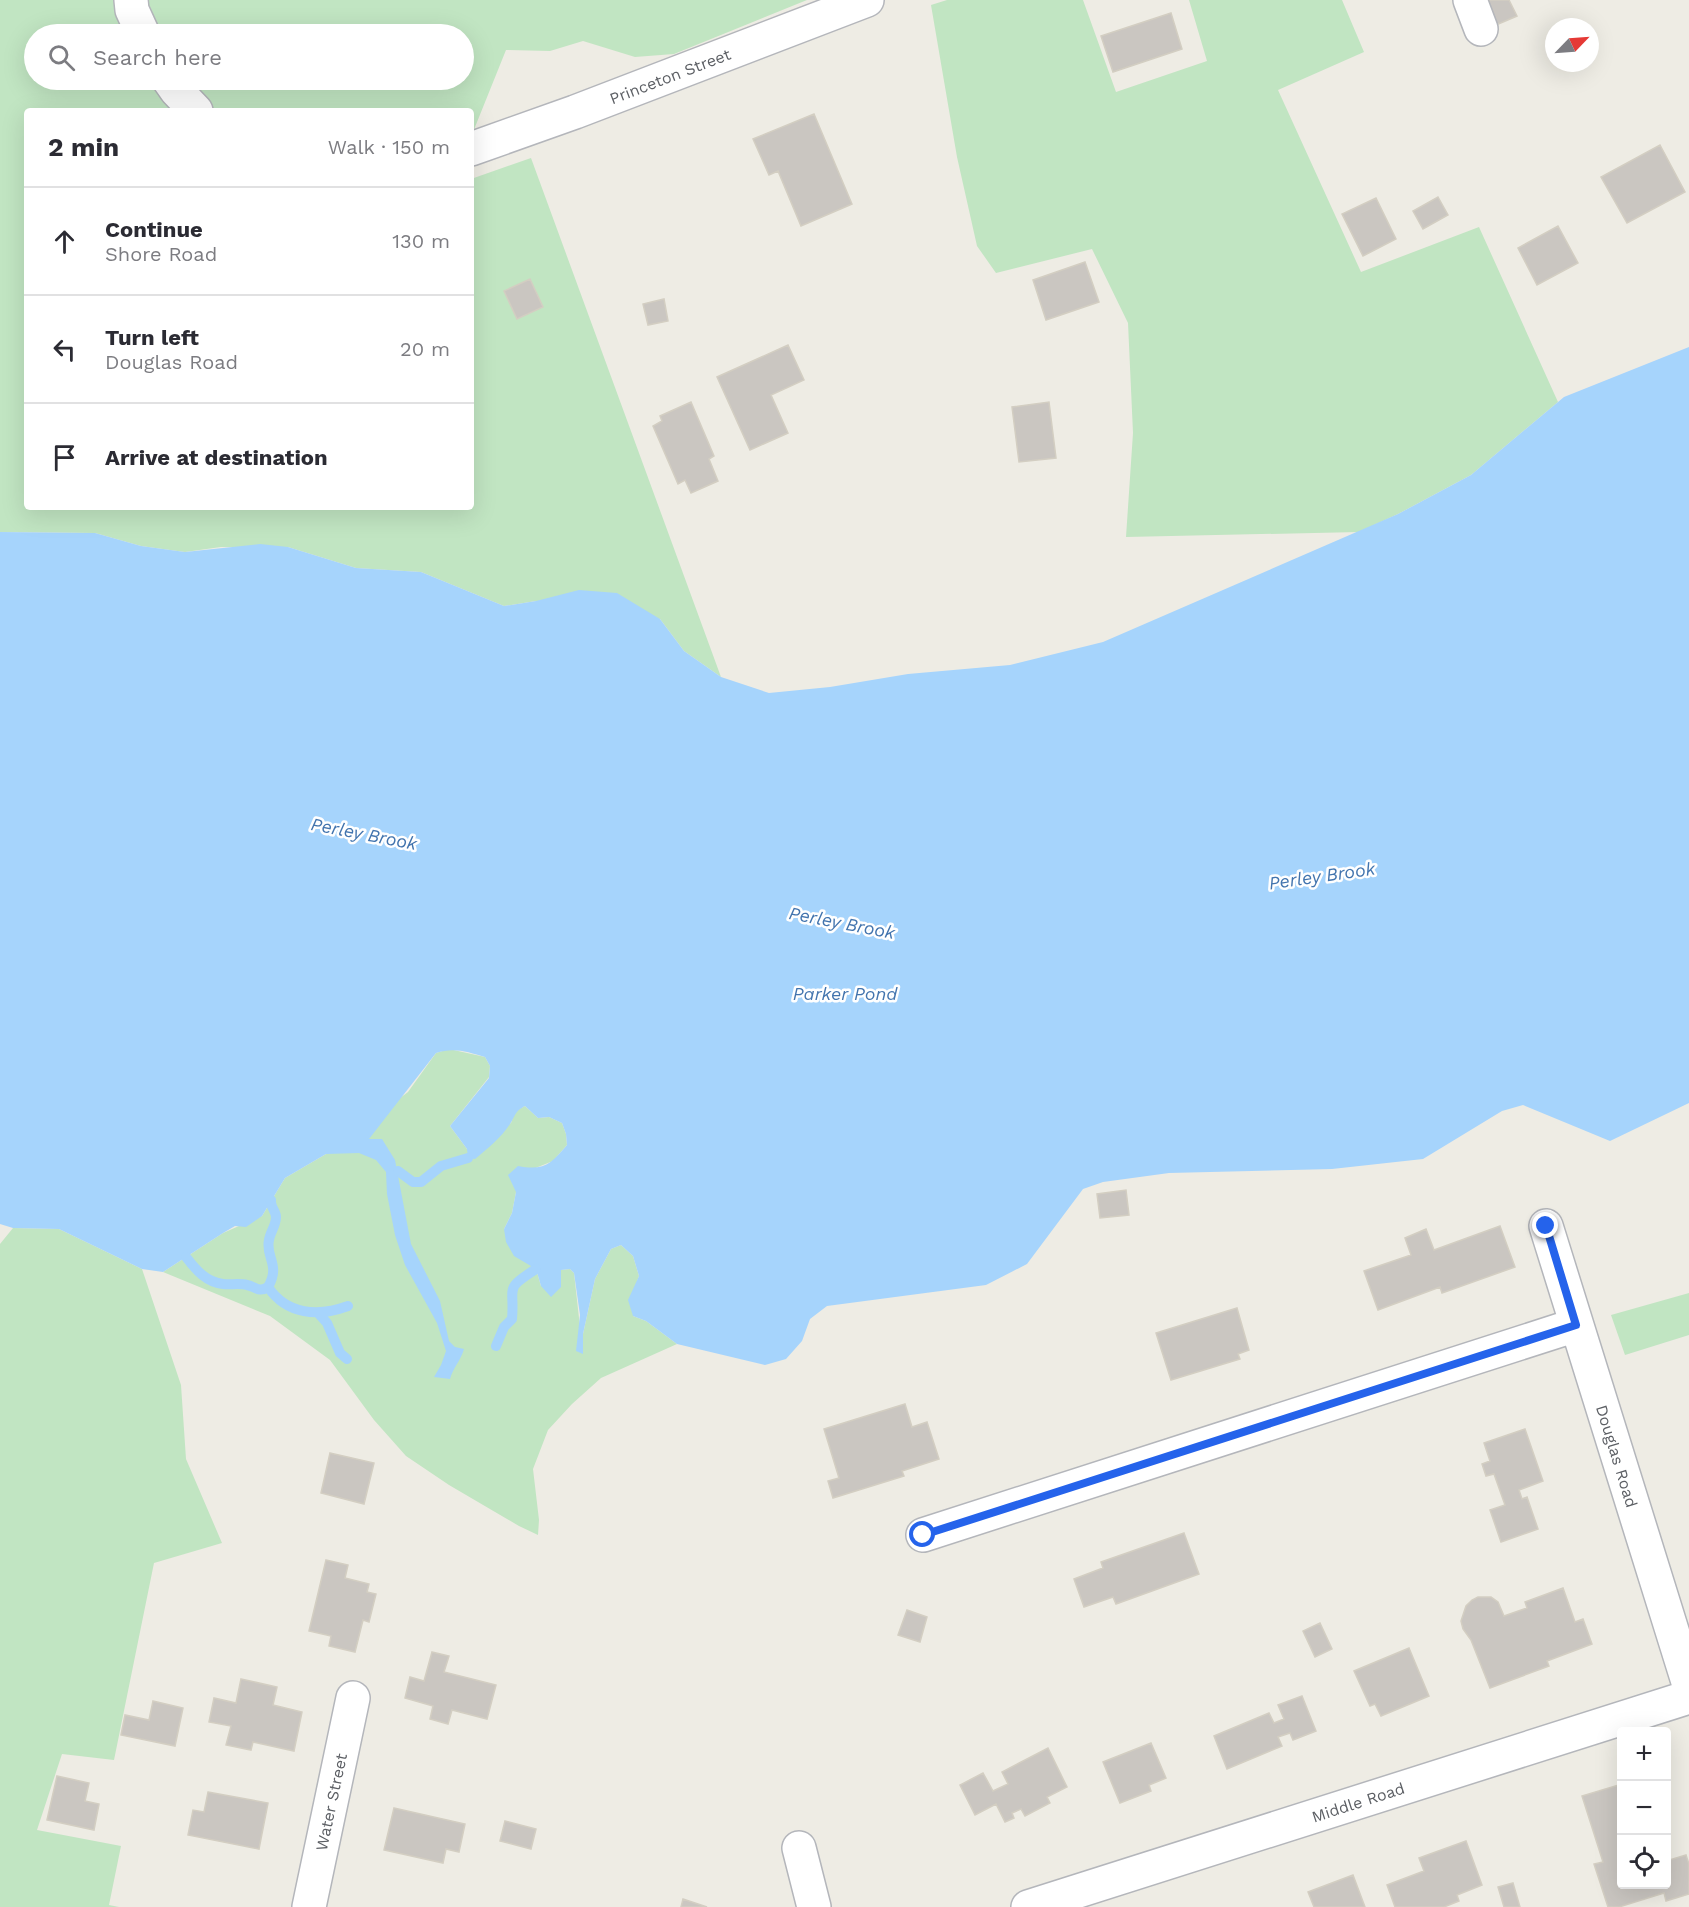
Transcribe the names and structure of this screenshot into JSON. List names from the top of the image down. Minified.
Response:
{"streets":{"street":["Princeton Street","Douglas Road","Water Street","Middle Road"]},"water":["Perley Brook","Parker Pond"],"north":"top right","page":{"search":"Search here","heading":["2 min","Walk · 150 m"],"list":[["Continue","Shore Road","130 m"],["Turn left","Douglas Road","20 m"],"Arrive at destination"],"map_buttons":["+","−"]}}
